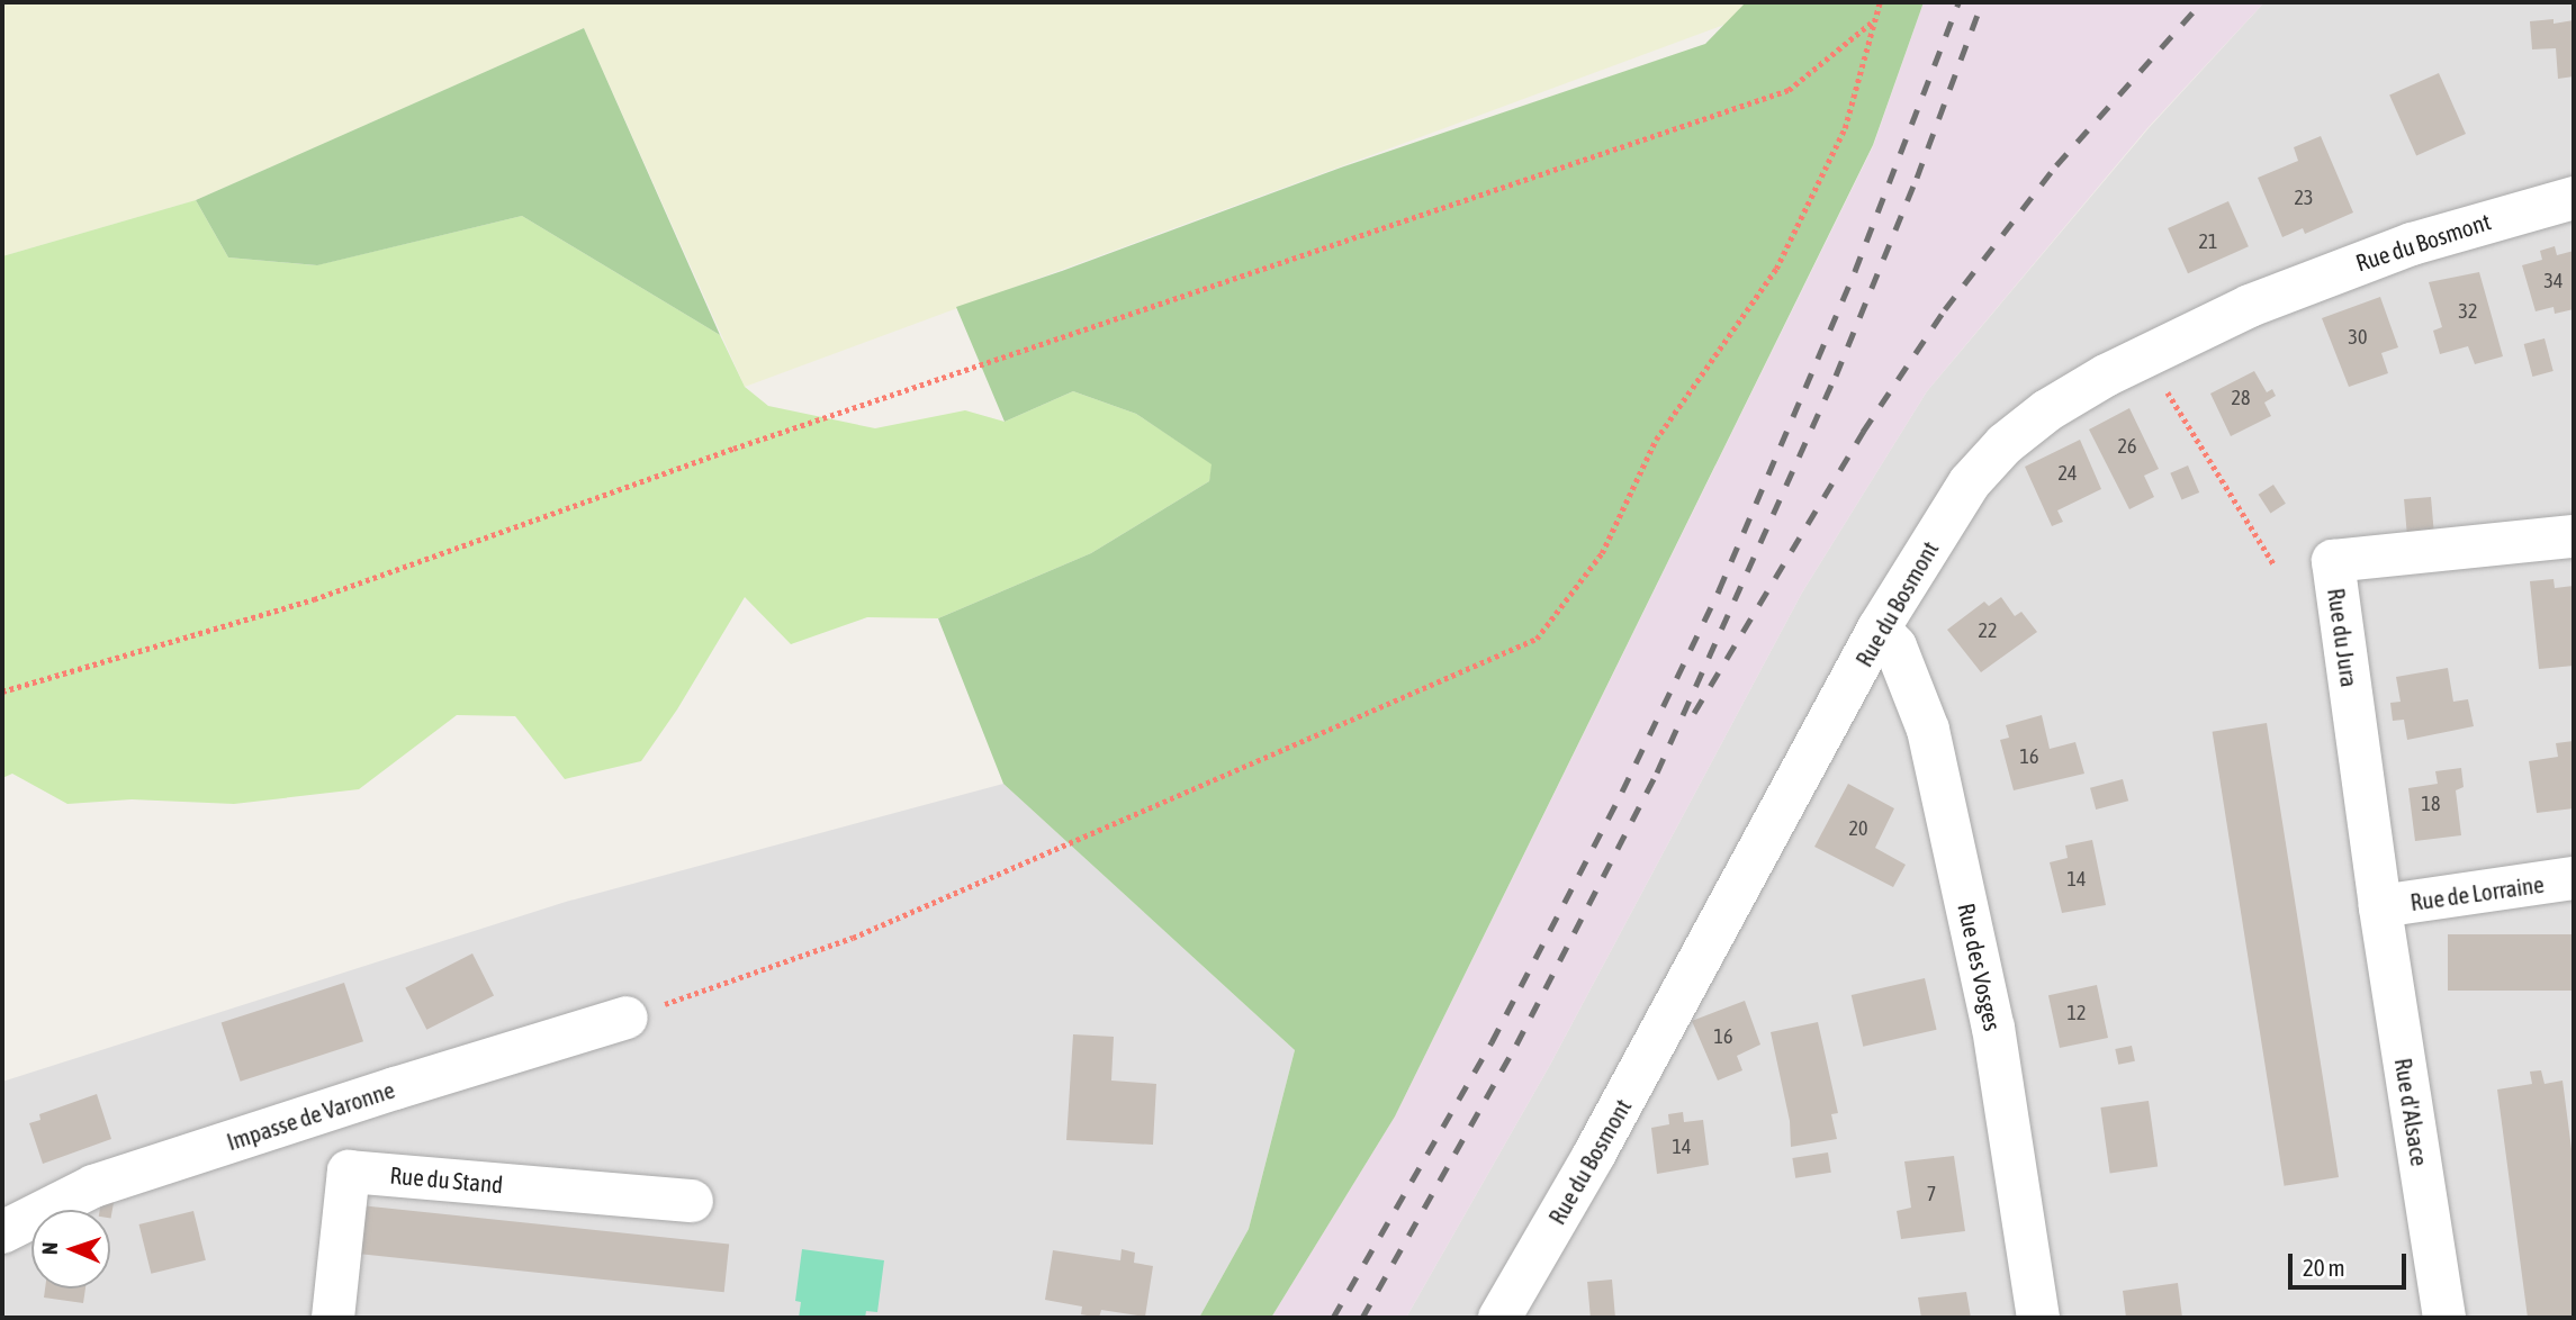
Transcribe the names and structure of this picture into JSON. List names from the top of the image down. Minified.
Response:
{"streets":{"street":["Rue du Bosmont","Rue du Jura","Rue de Lorraine","Rue des Vosges","Rue d'Alsace","Impasse de Varonne","Rue du Stand"]},"crossings":[["Rue du Bosmont","Rue des Vosges"],["Rue du Jura","Rue de Lorraine"],["Rue du Jura","Rue d'Alsace"],["Rue de Lorraine","Rue d'Alsace"]],"house_numbers":["23","21","34","32","30","28","26","24","22","16","18","20","14","12","16","14","7"],"scale_bar":"20 m","north":"left"}
